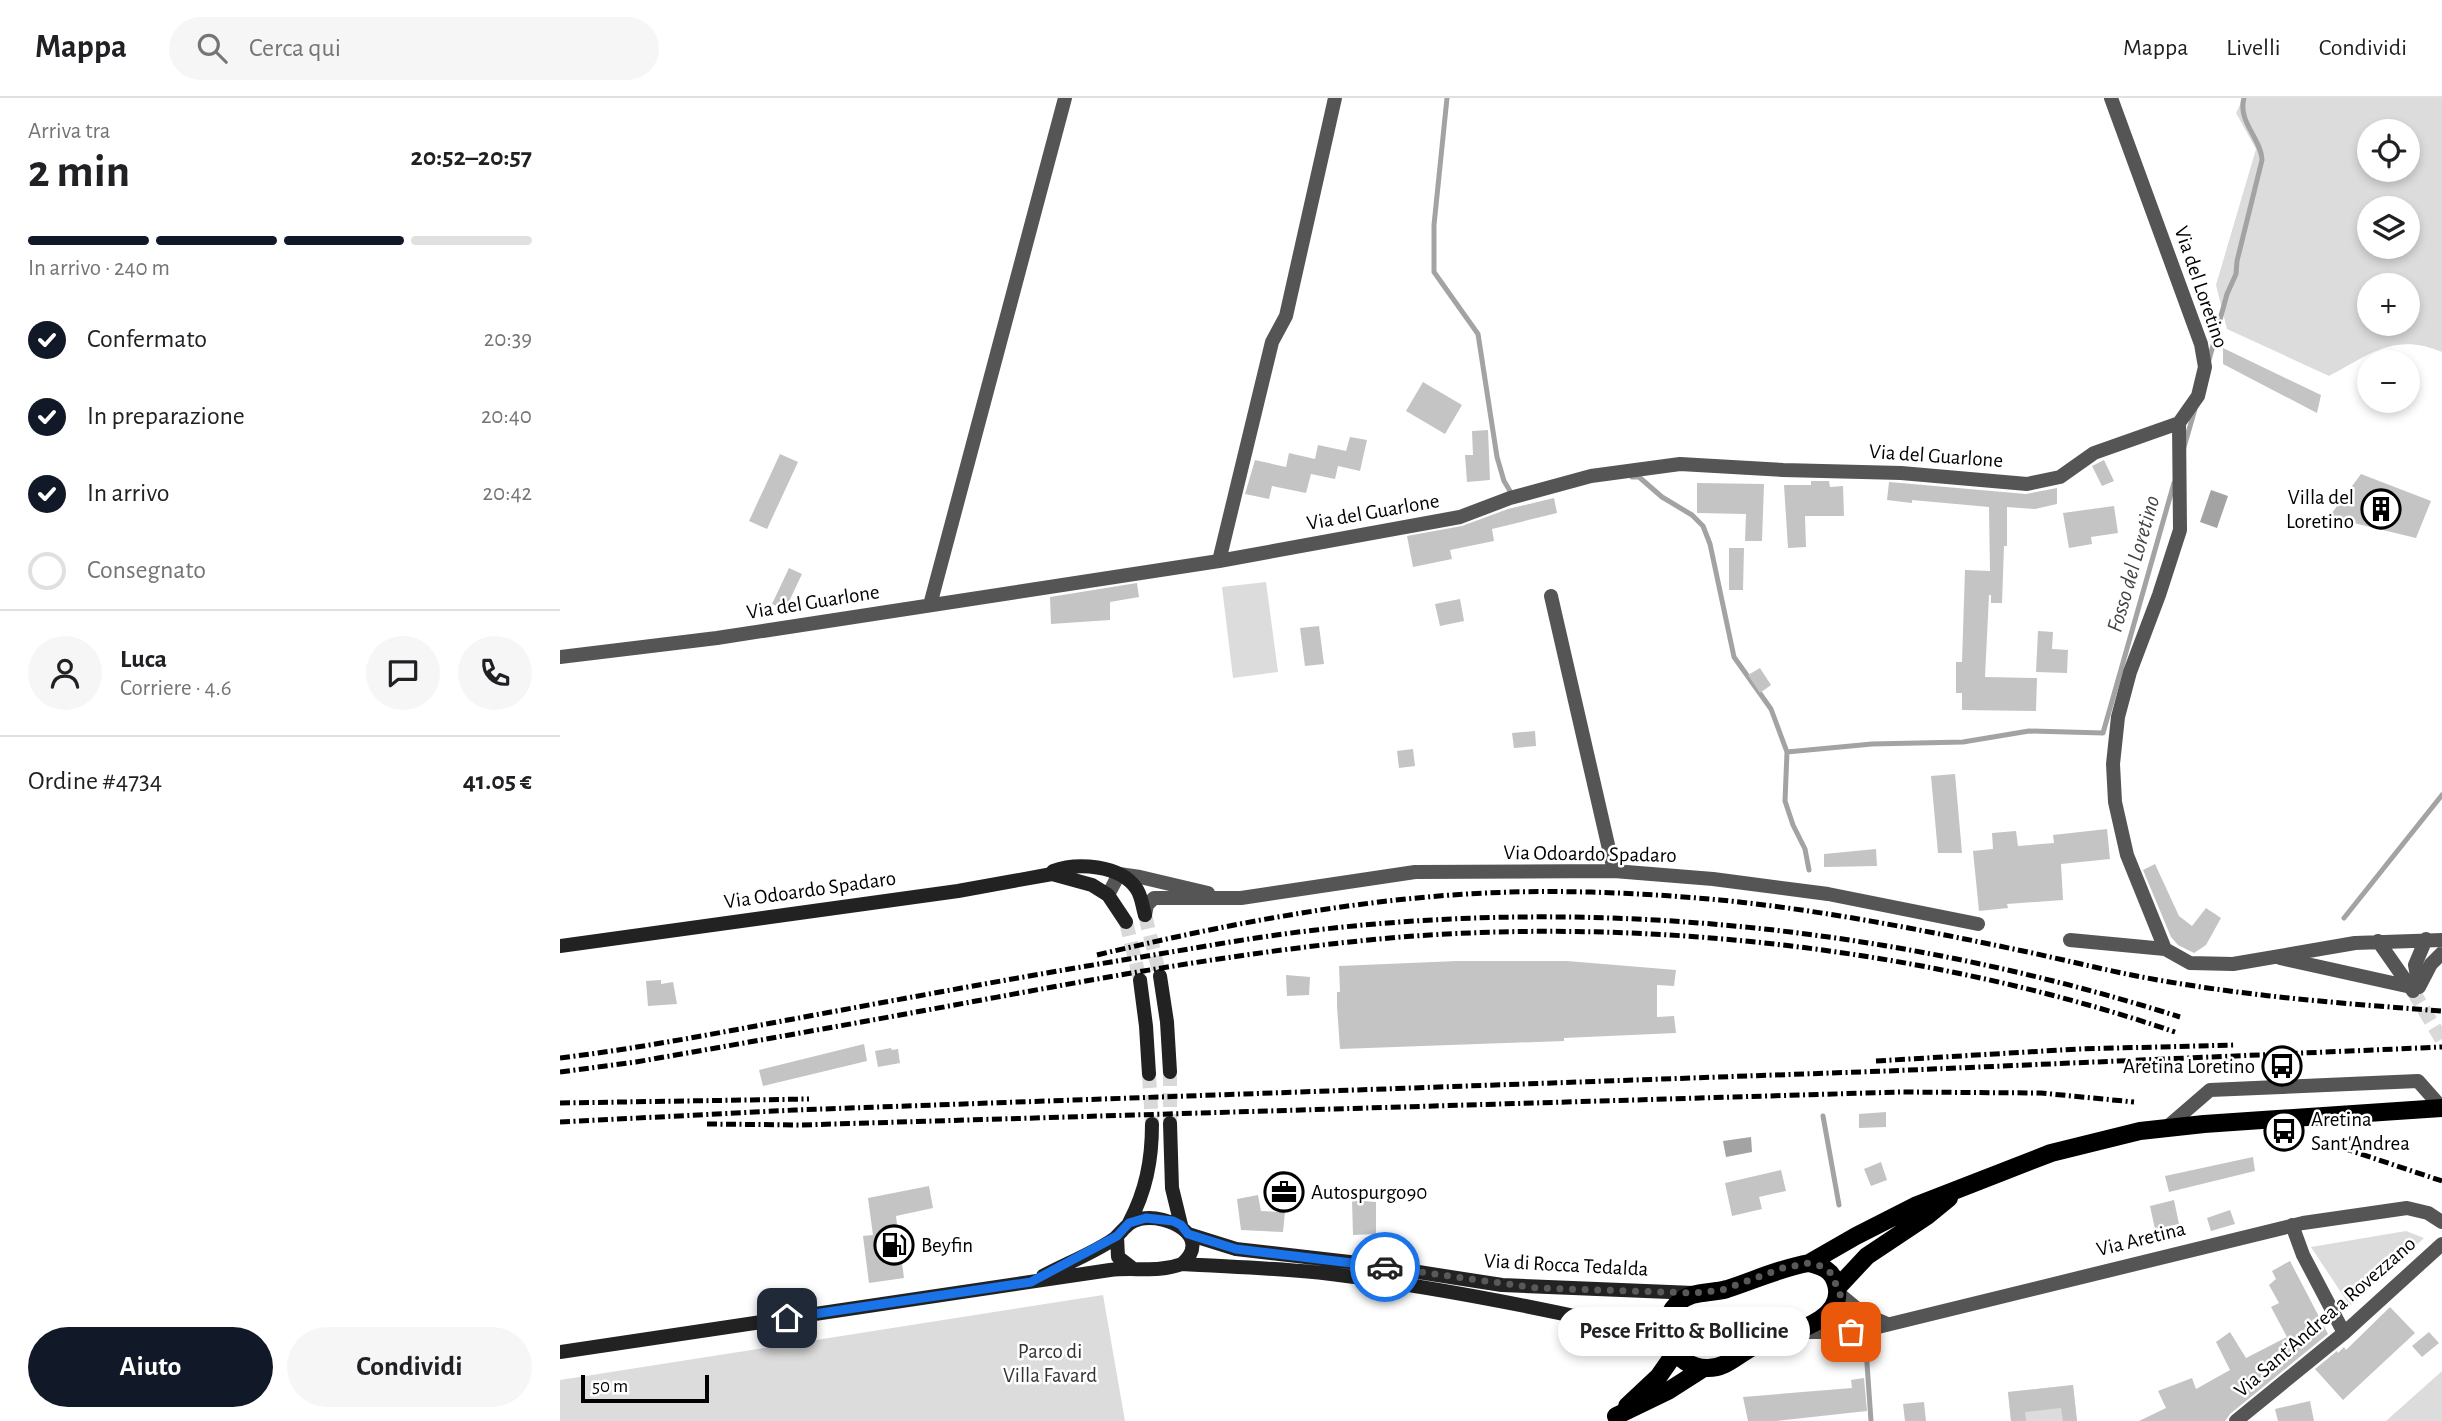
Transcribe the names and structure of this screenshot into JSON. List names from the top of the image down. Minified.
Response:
{"streets":{"street":["Via del Loretino","Via del Guarlone","Via Odoardo Spadaro","Via Aretina","Via di Rocca Tedalda","Via Sant'Andrea a Rovezzano"]},"crossings":[["Via del Loretino","Via del Guarlone"],["Via Aretina","Via Sant'Andrea a Rovezzano"]],"water":["Fosso del Loretino"],"parks":["Parco di Villa Favard"],"places":{"building":["Villa del Loretino"],"bus stop":["Aretina Loretino","Aretina Sant'Andrea"],"office":["Autospurgo90"],"fuel station":["Beyfin"],"other":["Pesce Fritto & Bollicine"]},"scale_bar":"50 m","page":{"header":"Mappa","search":"Cerca qui","nav":["Mappa","Livelli","Condividi"],"heading":["2 min","Arriva tra","20:52–20:57"],"panel":["Luca","Corriere · 4.6","Ordine #4734","41.05 €"],"map_buttons":["+","−"],"bar":"In arrivo · 240 m","list":[["Confermato","20:39"],["In preparazione","20:40"],["In arrivo","20:42"],"Consegnato"],"bubble":"Pesce Fritto & Bollicine","buttons":["Aiuto","Condividi"],"scale":"50 m"}}
